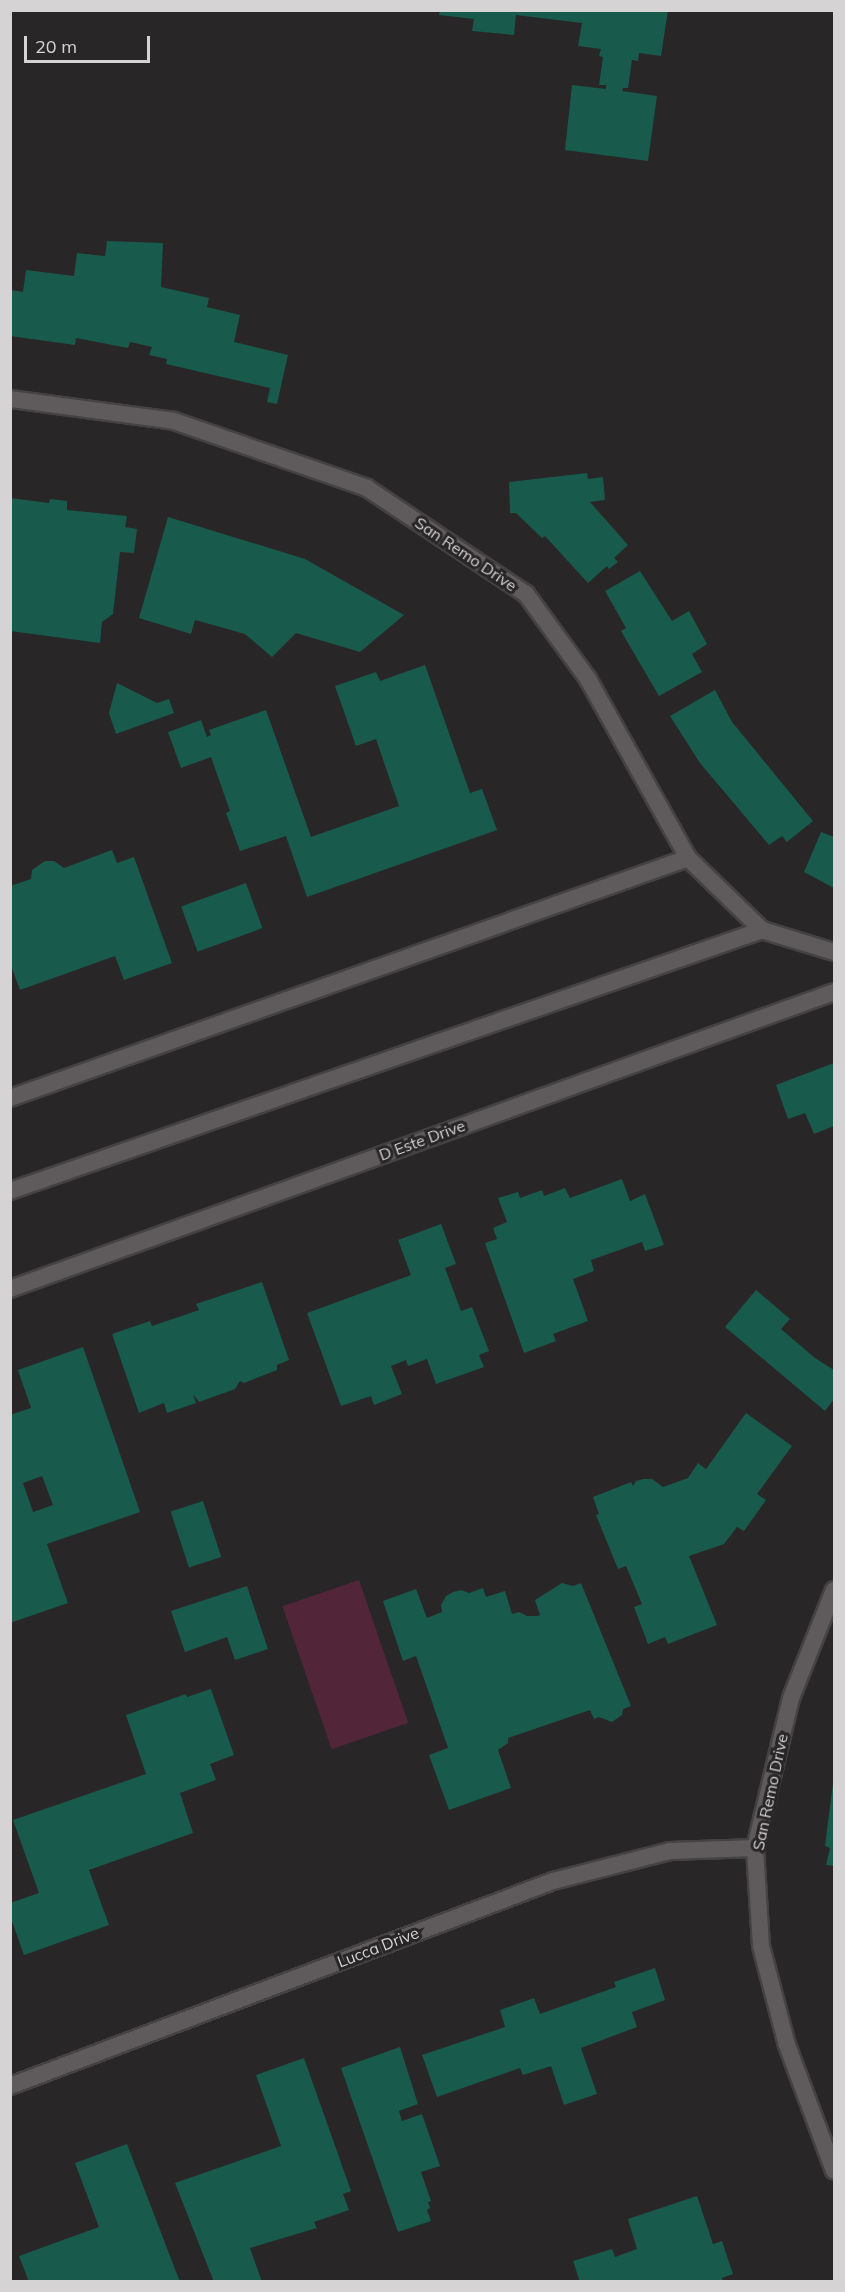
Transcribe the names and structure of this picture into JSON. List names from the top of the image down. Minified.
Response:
{"streets":{"street":["San Remo Drive","D Este Drive","Lucca Drive"]},"crossings":[["San Remo Drive","Lucca Drive"]],"scale_bar":"20 m"}
